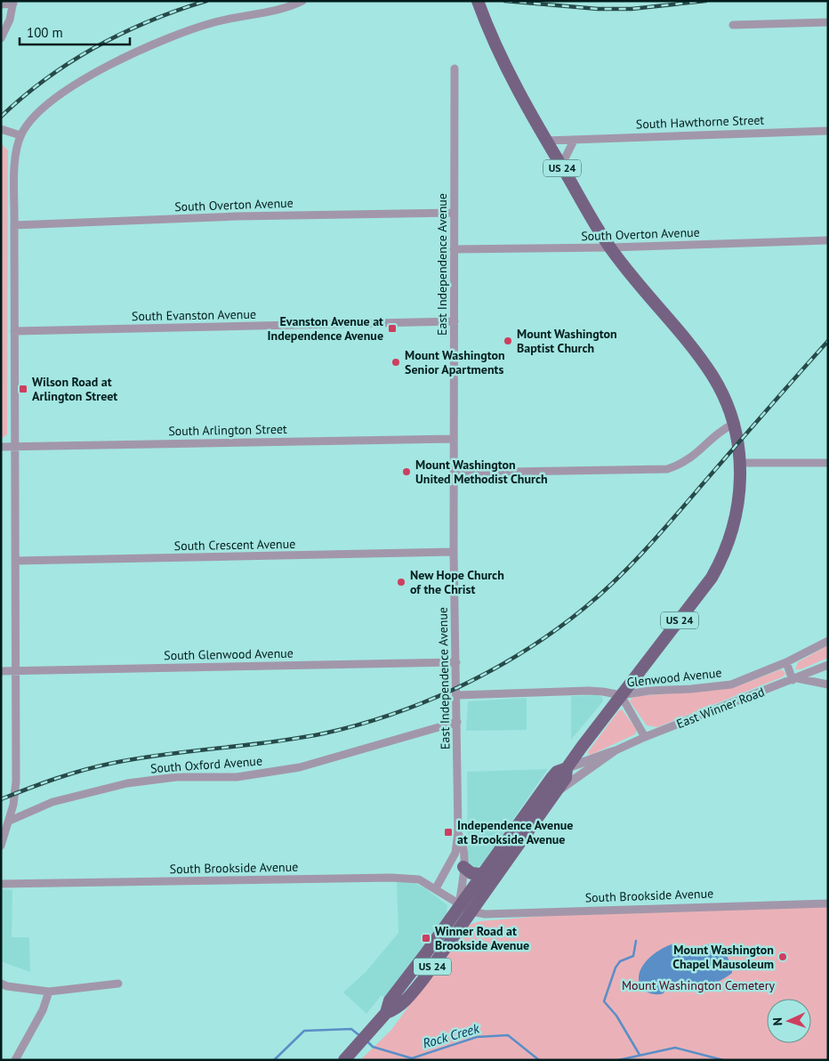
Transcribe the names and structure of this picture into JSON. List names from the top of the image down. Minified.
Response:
{"streets":{"main road":["US 24","East Winner Road"],"street":["South Hawthorne Street","South Overton Avenue","East Independence Avenue","South Evanston Avenue","South Arlington Street","South Crescent Avenue","South Glenwood Avenue","Glenwood Avenue","South Oxford Avenue","South Brookside Avenue"]},"crossings":[["South Hawthorne Street","US 24"],["US 24","South Overton Avenue"],["US 24","Glenwood Avenue"],["US 24","East Winner Road"],["South Overton Avenue","East Independence Avenue"],["East Independence Avenue","South Evanston Avenue"],["East Independence Avenue","South Arlington Street"],["East Independence Avenue","South Crescent Avenue"],["East Independence Avenue","South Glenwood Avenue"],["East Independence Avenue","East Winner Road"],["East Independence Avenue","South Oxford Avenue"],["East Independence Avenue","South Brookside Avenue"],["East Winner Road","South Brookside Avenue"]],"water":["Rock Creek"],"parks":["Mount Washington Cemetery"],"places":{"transit":["Evanston Avenue at Independence Avenue","Wilson Road at Arlington Street","Independence Avenue at Brookside Avenue","Winner Road at Brookside Avenue"],"other":["Mount Washington Baptist Church","Mount Washington Senior Apartments","Mount Washington United Methodist Church","New Hope Church of the Christ","Mount Washington Chapel Mausoleum"]},"scale_bar":"100 m","north":"left"}
